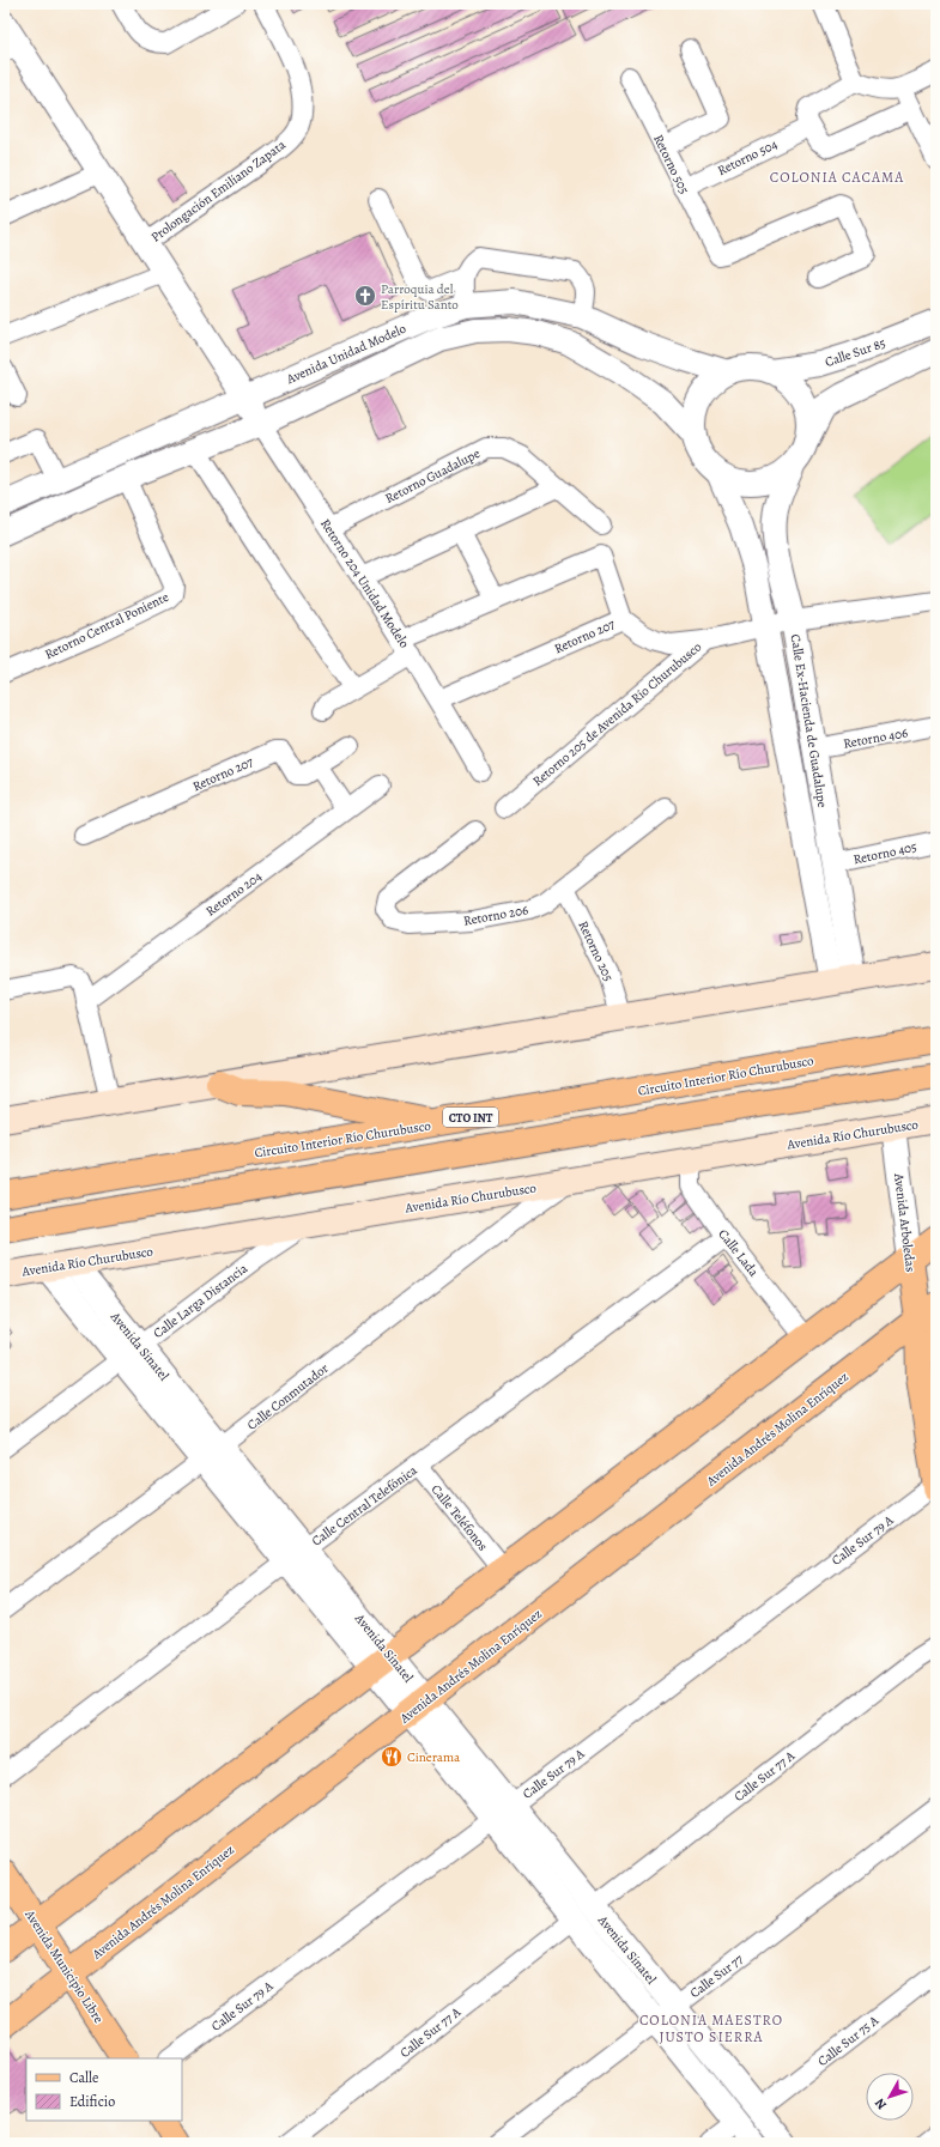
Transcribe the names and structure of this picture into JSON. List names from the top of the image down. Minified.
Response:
{"streets":{"main road":["Circuito Interior Río Churubusco","CTO INT","Avenida Río Churubusco","Avenida Arboledas","Avenida Andrés Molina Enríquez","Avenida Municipio Libre"],"street":["Retorno 504","Retorno 505","Prolongación Emiliano Zapata","Calle Sur 85","Avenida Unidad Modelo","Retorno Guadalupe","Retorno 204 Unidad Modelo","Retorno Central Poniente","Retorno 207","Retorno 205 de Avenida Río Churubusco","Calle Ex-Hacienda de Guadalupe","Retorno 406","Retorno 405","Retorno 204","Retorno 206","Retorno 205","Calle Lada","Calle Larga Distancia","Avenida Sinatel","Calle Conmutador","Calle Central Telefónica","Calle Teléfonos","Calle Sur 79 A","Calle Sur 77 A","Calle Sur 77","Calle Sur 75 A"]},"crossings":[["Retorno 504","Retorno 505"],["Prolongación Emiliano Zapata","Avenida Unidad Modelo"],["Prolongación Emiliano Zapata","Retorno 204 Unidad Modelo"],["Calle Sur 85","Avenida Unidad Modelo"],["Calle Sur 85","Calle Ex-Hacienda de Guadalupe"],["Avenida Unidad Modelo","Retorno 204 Unidad Modelo"],["Avenida Unidad Modelo","Retorno Central Poniente"],["Avenida Unidad Modelo","Calle Ex-Hacienda de Guadalupe"],["Retorno Guadalupe","Retorno 204 Unidad Modelo"],["Retorno 204 Unidad Modelo","Retorno 207"],["Retorno 205 de Avenida Río Churubusco","Calle Ex-Hacienda de Guadalupe"],["Calle Ex-Hacienda de Guadalupe","Retorno 406"],["Calle Ex-Hacienda de Guadalupe","Retorno 405"],["Retorno 206","Retorno 205"],["Avenida Río Churubusco","Avenida Arboledas"],["Avenida Río Churubusco","Calle Lada"],["Avenida Río Churubusco","Calle Larga Distancia"],["Avenida Río Churubusco","Avenida Sinatel"],["Avenida Río Churubusco","Calle Conmutador"],["Avenida Arboledas","Avenida Andrés Molina Enríquez"],["Avenida Arboledas","Calle Sur 79 A"],["Calle Lada","Calle Central Telefónica"],["Calle Larga Distancia","Avenida Sinatel"],["Avenida Sinatel","Calle Conmutador"],["Avenida Sinatel","Avenida Andrés Molina Enríquez"],["Avenida Sinatel","Calle Central Telefónica"],["Avenida Sinatel","Calle Sur 79 A"],["Avenida Sinatel","Calle Sur 77 A"],["Avenida Sinatel","Calle Sur 77"],["Avenida Sinatel","Calle Sur 75 A"],["Avenida Andrés Molina Enríquez","Avenida Municipio Libre"],["Calle Central Telefónica","Calle Teléfonos"]],"districts":["COLONIA CACAMA","COLONIA MAESTRO JUSTO SIERRA"],"places":{"church":["Parroquia del Espíritu Santo"],"restaurant":["Cinerama"]},"legend":["Calle","Edificio"],"north":"bottom left"}
